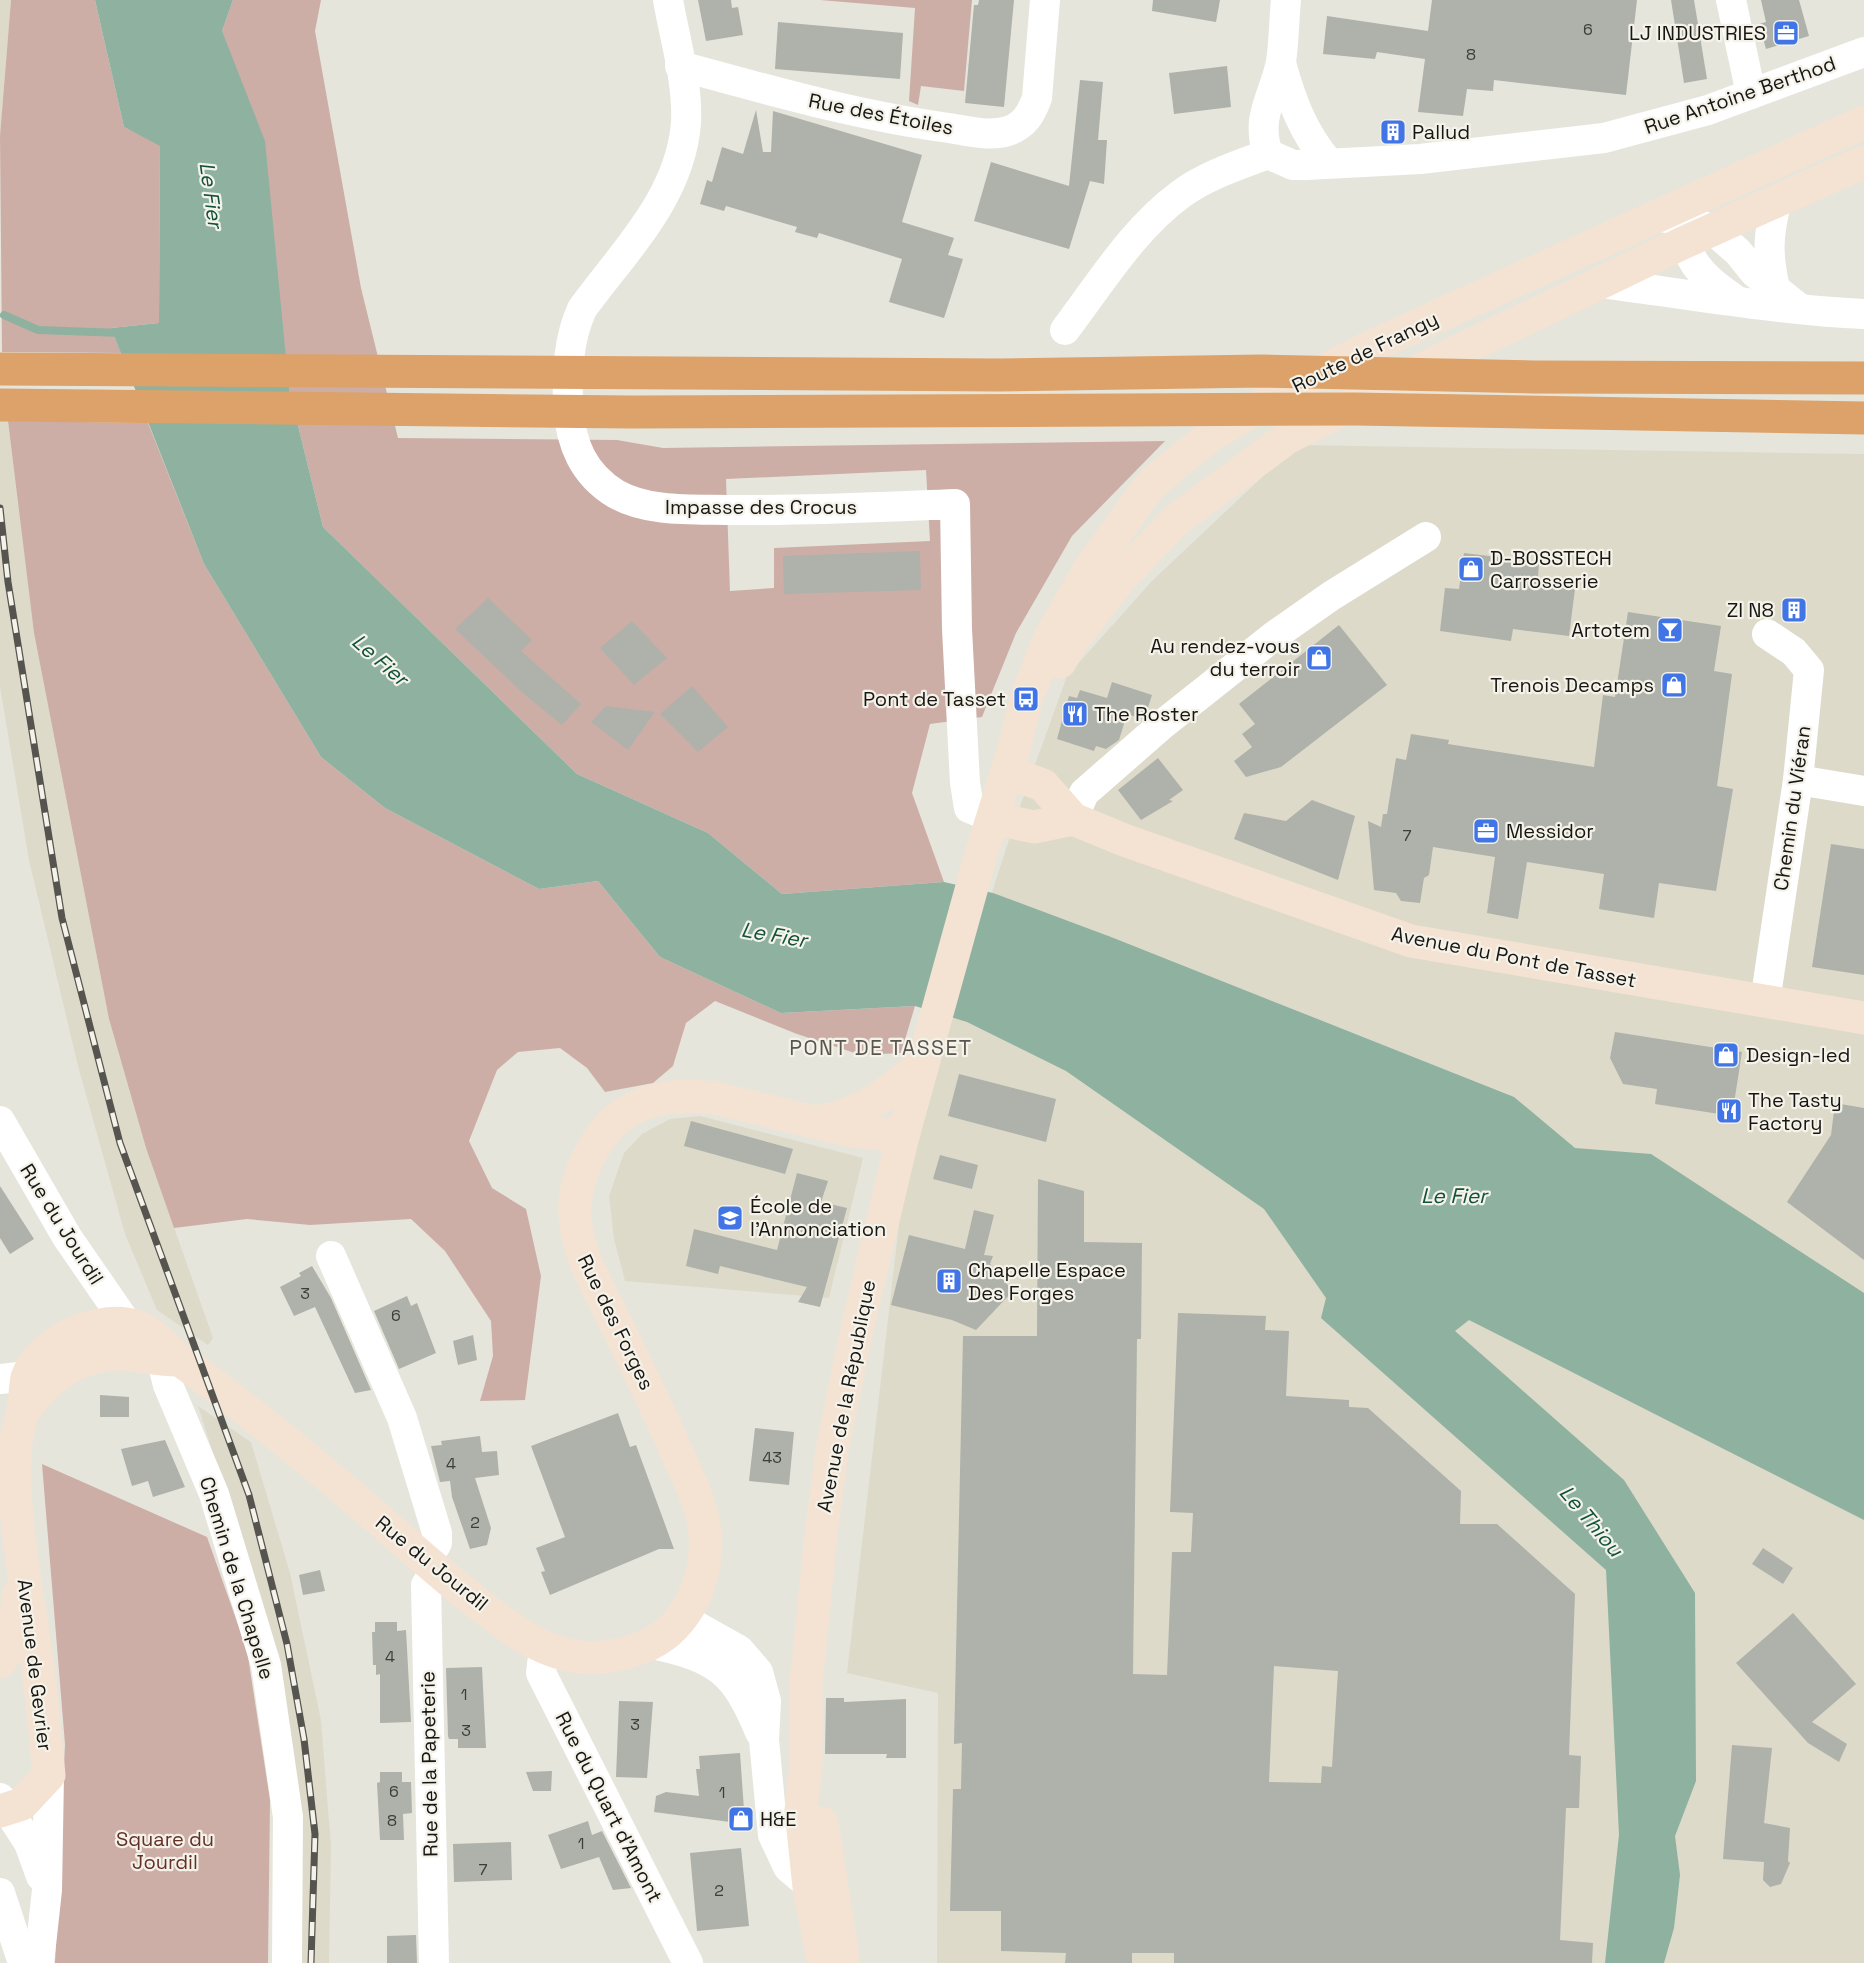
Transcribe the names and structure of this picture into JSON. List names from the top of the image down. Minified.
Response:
{"streets":{"main road":["Route de Frangy","Avenue du Pont de Tasset","Rue du Jourdil","Rue des Forges","Avenue de la République","Avenue de Gevrier"],"street":["Rue Antoine Berthod","Rue des Étoiles","Impasse des Crocus","Chemin du Viéran","Chemin de la Chapelle","Rue de la Papeterie","Rue du Quart d'Amont"]},"crossings":[["Rue des Étoiles","Impasse des Crocus"],["Route de Frangy","Impasse des Crocus"],["Route de Frangy","Avenue du Pont de Tasset"],["Route de Frangy","Rue des Forges"],["Route de Frangy","Avenue de la République"],["Chemin du Viéran","Avenue du Pont de Tasset"],["Rue du Jourdil","Rue des Forges"],["Rue du Jourdil","Chemin de la Chapelle"],["Rue du Jourdil","Avenue de Gevrier"],["Rue du Jourdil","Rue de la Papeterie"],["Rue du Jourdil","Rue du Quart d'Amont"],["Rue des Forges","Avenue de la République"]],"districts":["PONT DE TASSET"],"water":["Le Fier","Le Thiou"],"parks":["Square du Jourdil"],"places":{"office":["LJ INDUSTRIES","Messidor"],"building":["Pallud","ZI N8","Chapelle Espace Des Forges"],"shop":["D-BOSSTECH Carrosserie","Au rendez-vous du terroir","Trenois Decamps","Design-led","H&E"],"bar":["Artotem"],"bus stop":["Pont de Tasset"],"restaurant":["The Roster","The Tasty Factory"],"school or university":["École de l'Annonciation"]},"house_numbers":["6","8","7","3","6","43","4","2","4","1","3","3","6","1","8","1","7","2"]}
